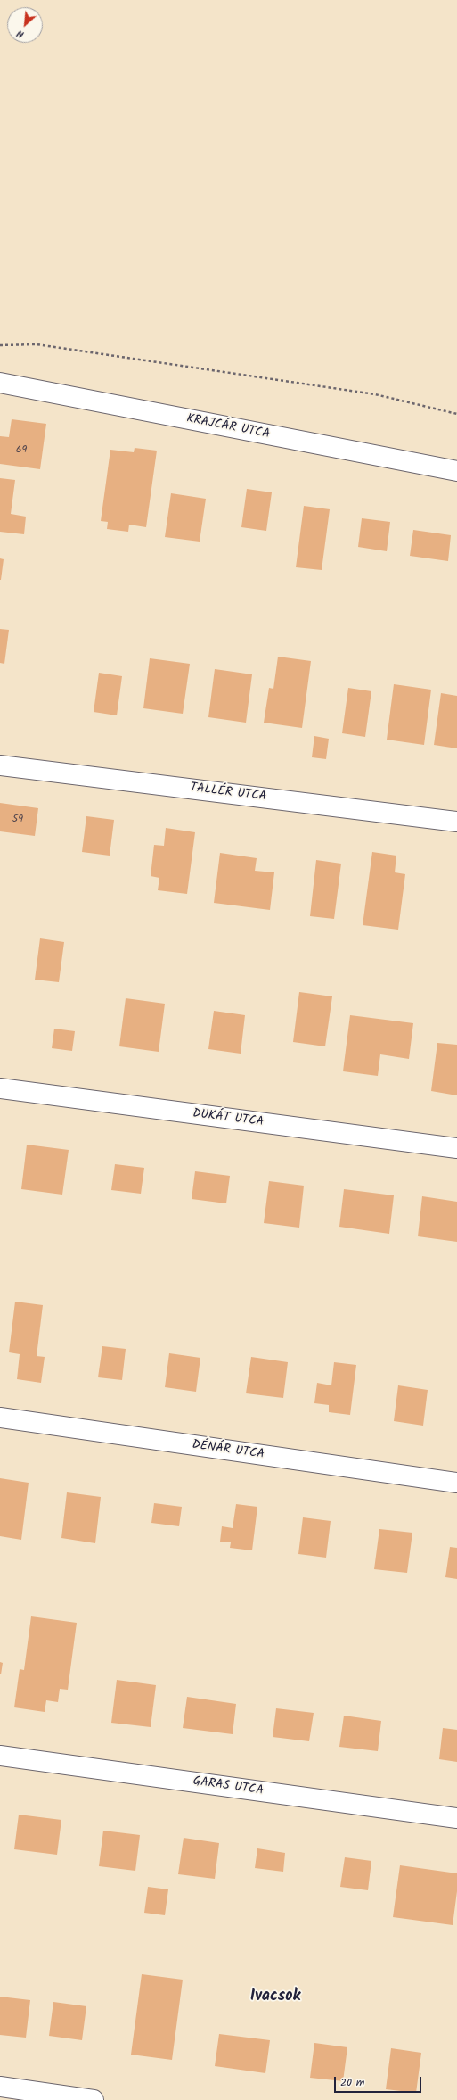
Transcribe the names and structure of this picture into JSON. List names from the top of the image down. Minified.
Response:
{"streets":{"street":["KRAJCÁR UTCA","TALLÉR UTCA","DUKÁT UTCA","DÉNÁR UTCA","GARAS UTCA"]},"districts":["Ivacsok"],"house_numbers":["69","59"],"scale_bar":"20 m","north":"bottom left"}
